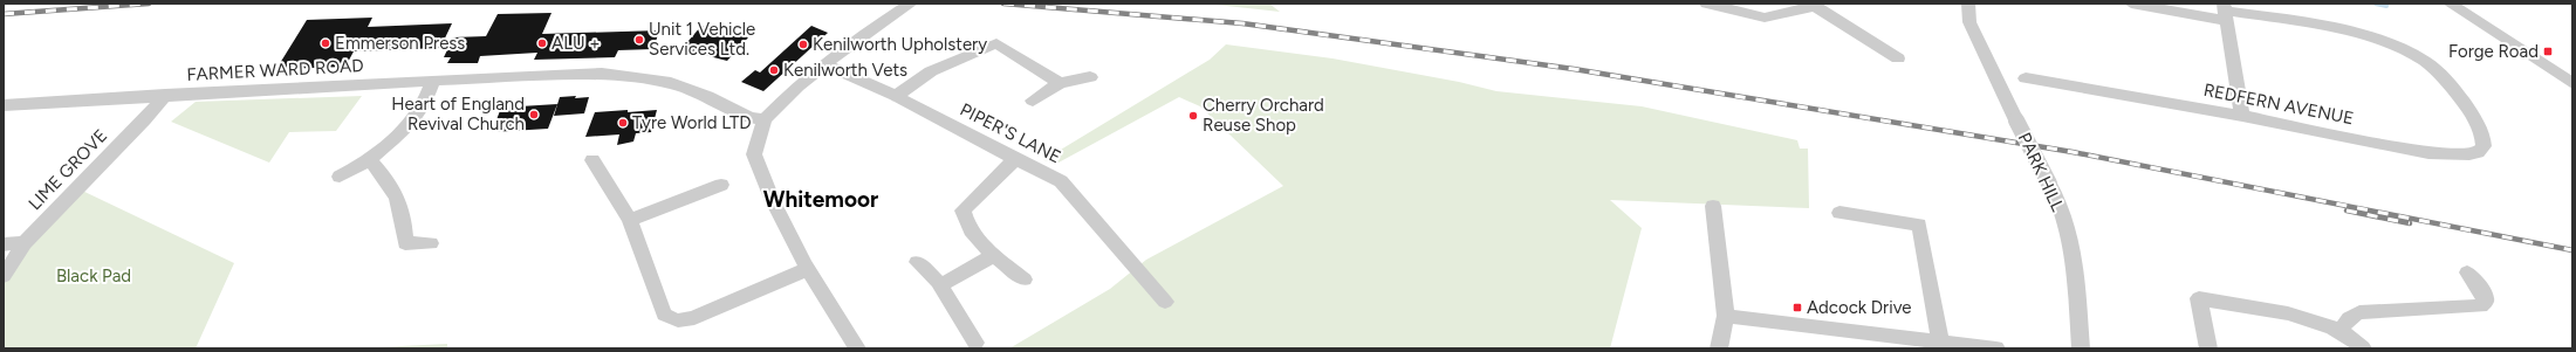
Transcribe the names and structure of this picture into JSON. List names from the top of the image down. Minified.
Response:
{"streets":{"street":["FARMER WARD ROAD","REDFERN AVENUE","PIPER'S LANE","LIME GROVE","PARK HILL"]},"crossings":[["FARMER WARD ROAD","LIME GROVE"]],"districts":["Whitemoor"],"parks":["Black Pad"],"places":{"other":["Unit 1 Vehicle Services Ltd.","Emmerson Press","ALU +","Kenilworth Upholstery","Kenilworth Vets","Heart of England Revival Church","Cherry Orchard Reuse Shop","Tyre World LTD"],"transit":["Forge Road","Adcock Drive"]}}
